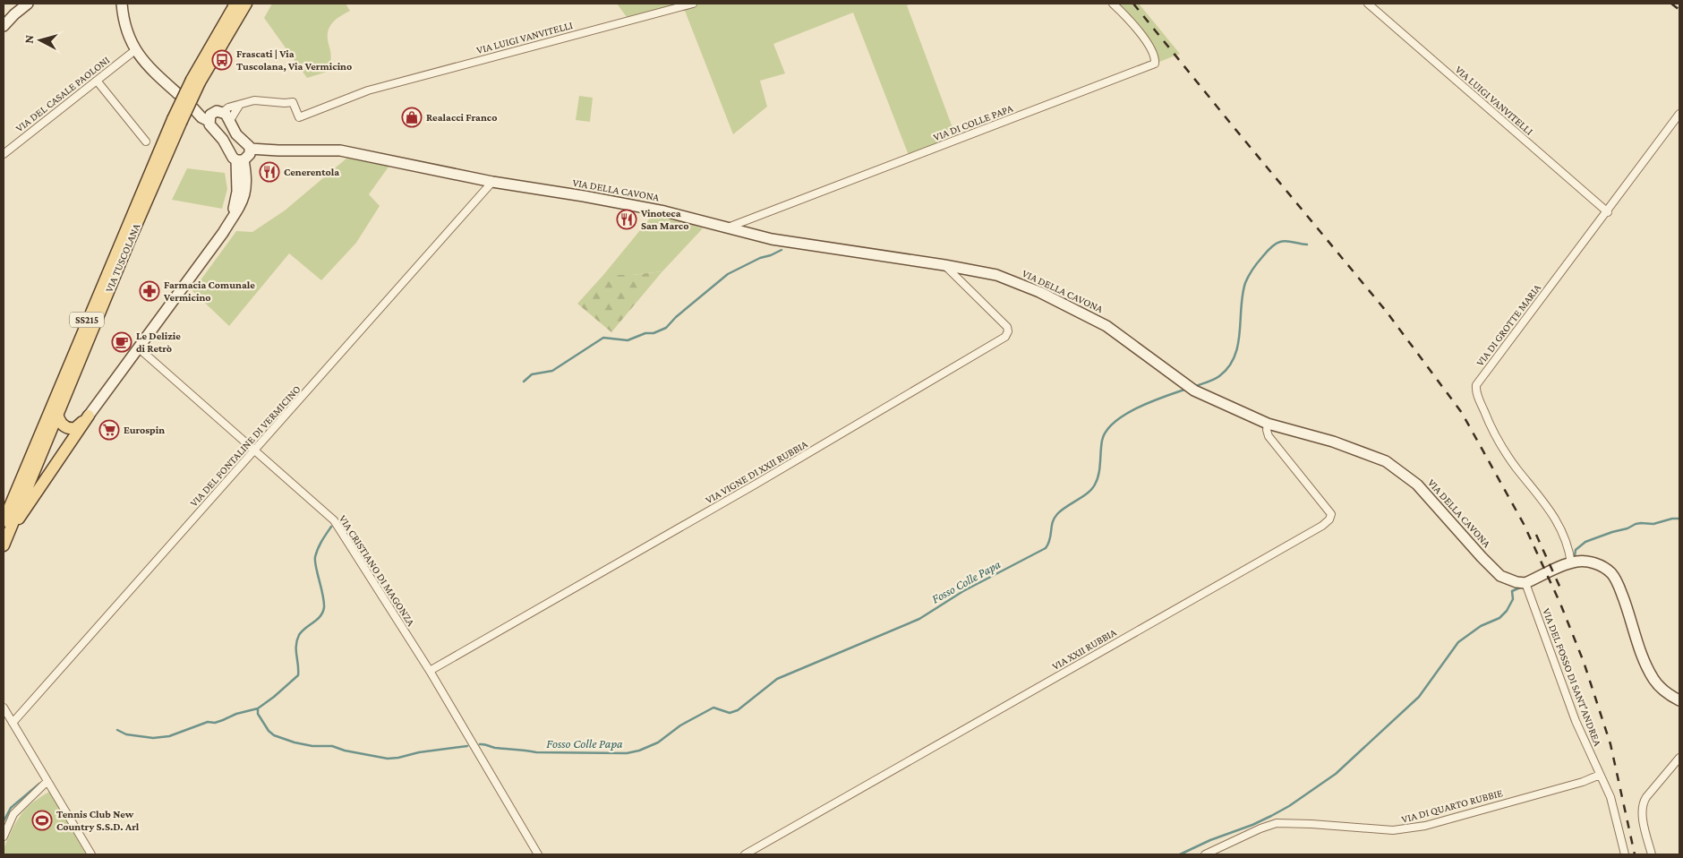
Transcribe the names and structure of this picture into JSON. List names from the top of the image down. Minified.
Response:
{"streets":{"main road":["VIA DELLA CAVONA","VIA TUSCOLANA","SS215"],"street":["VIA LUIGI VANVITELLI","VIA DEL CASALE PAOLONI","VIA DI COLLE PAPA","VIA DI GROTTE MARIA","VIA DEL FONTALINE DI VERMICINO","VIA VIGNE DI XXII RUBBIA","VIA CRISTIANO DI MAGONZA","VIA XXII RUBBIA","VIA DEL FOSSO DI SANT'ANDREA","VIA DI QUARTO RUBBIE"]},"crossings":[["VIA LUIGI VANVITELLI","VIA DI GROTTE MARIA"],["VIA DI COLLE PAPA","VIA DELLA CAVONA"],["VIA DELLA CAVONA","VIA DEL FONTALINE DI VERMICINO"],["VIA DELLA CAVONA","VIA VIGNE DI XXII RUBBIA"],["VIA DELLA CAVONA","VIA XXII RUBBIA"],["VIA DELLA CAVONA","VIA DEL FOSSO DI SANT'ANDREA"],["VIA DEL FONTALINE DI VERMICINO","VIA CRISTIANO DI MAGONZA"],["VIA VIGNE DI XXII RUBBIA","VIA CRISTIANO DI MAGONZA"],["VIA DEL FOSSO DI SANT'ANDREA","VIA DI QUARTO RUBBIE"]],"water":["Fosso Colle Papa"],"places":{"bus stop":["Frascati | Via Tuscolana, Via Vermicino"],"shop":["Realacci Franco"],"restaurant":["Cenerentola","Vinoteca San Marco"],"pharmacy":["Farmacia Comunale Vermicino"],"cafe":["Le Delizie di Retrò"],"supermarket":["Eurospin"],"sports":["Tennis Club New Country S.S.D. Arl"]},"north":"left"}
